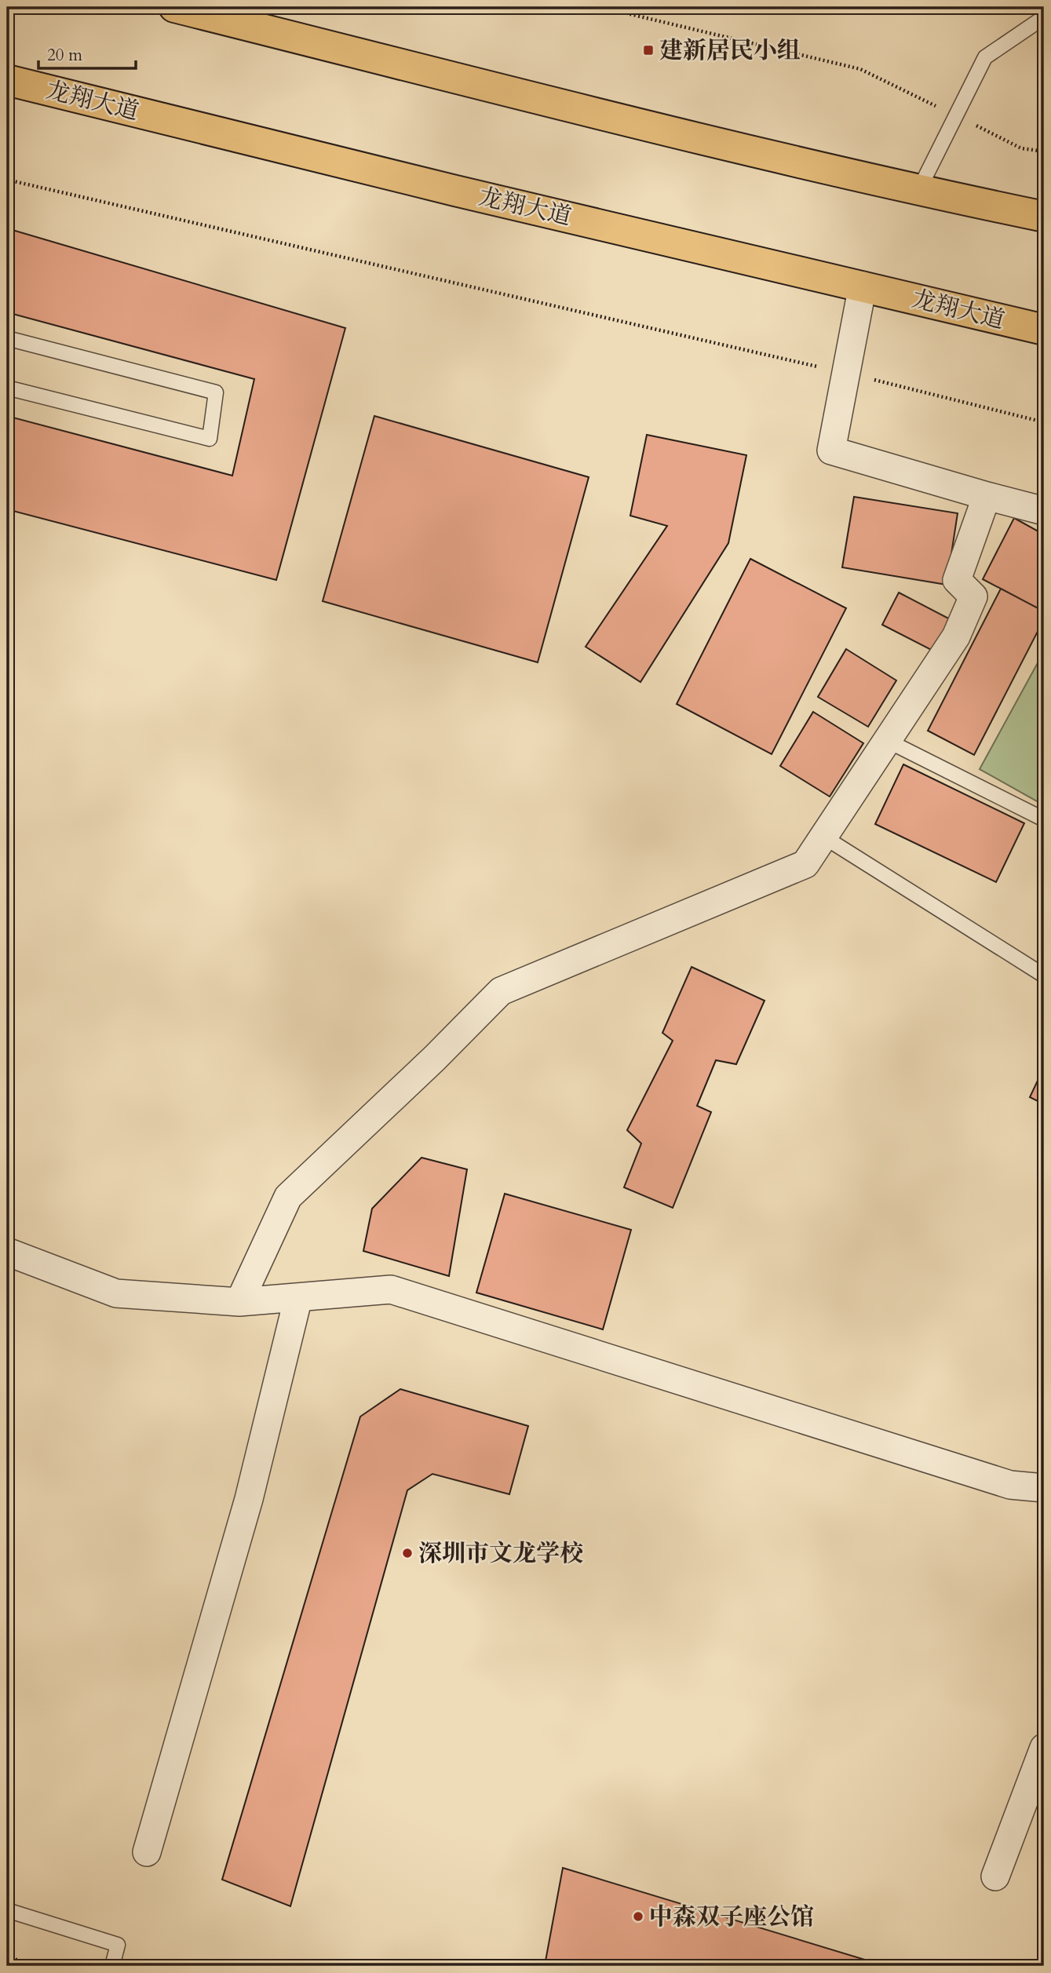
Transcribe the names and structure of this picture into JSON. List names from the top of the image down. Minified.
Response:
{"streets":{"main road":["龙翔大道"]},"places":{"transit":["建新居民小组"],"other":["深圳市文龙学校","中森双子座公馆"]},"scale_bar":"20 m"}
